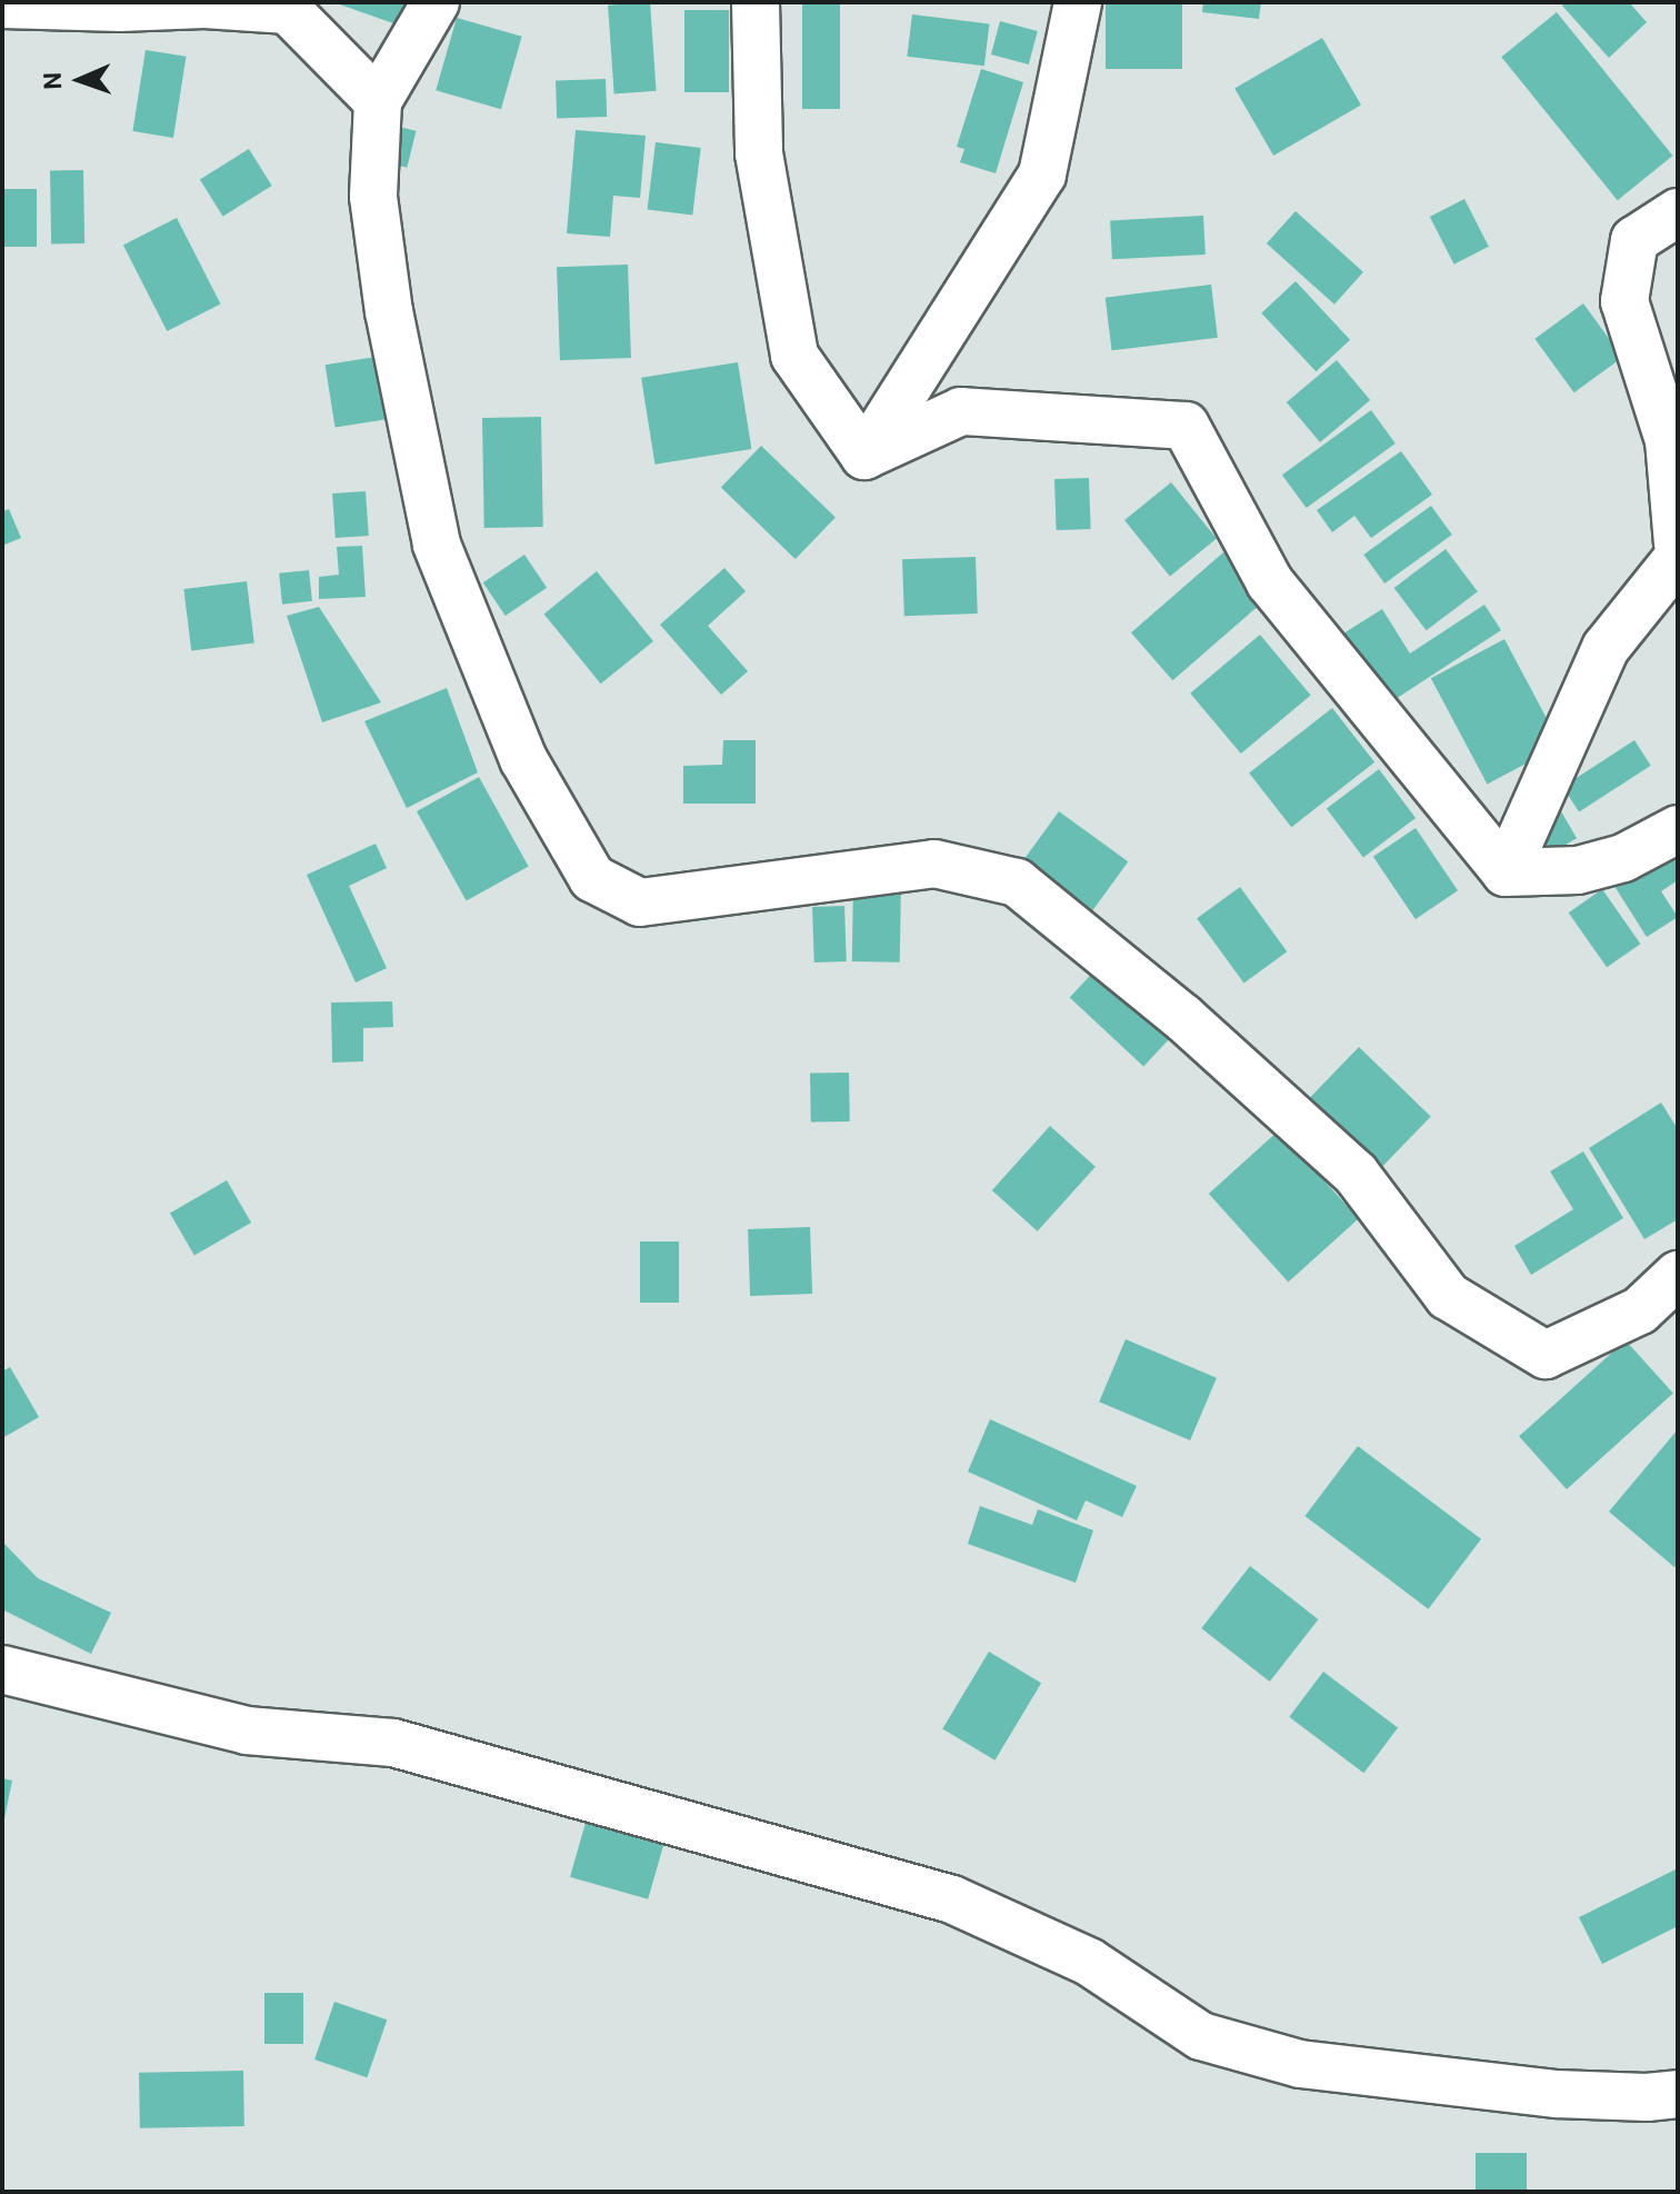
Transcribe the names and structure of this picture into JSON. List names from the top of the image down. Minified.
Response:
{"north":"left"}
